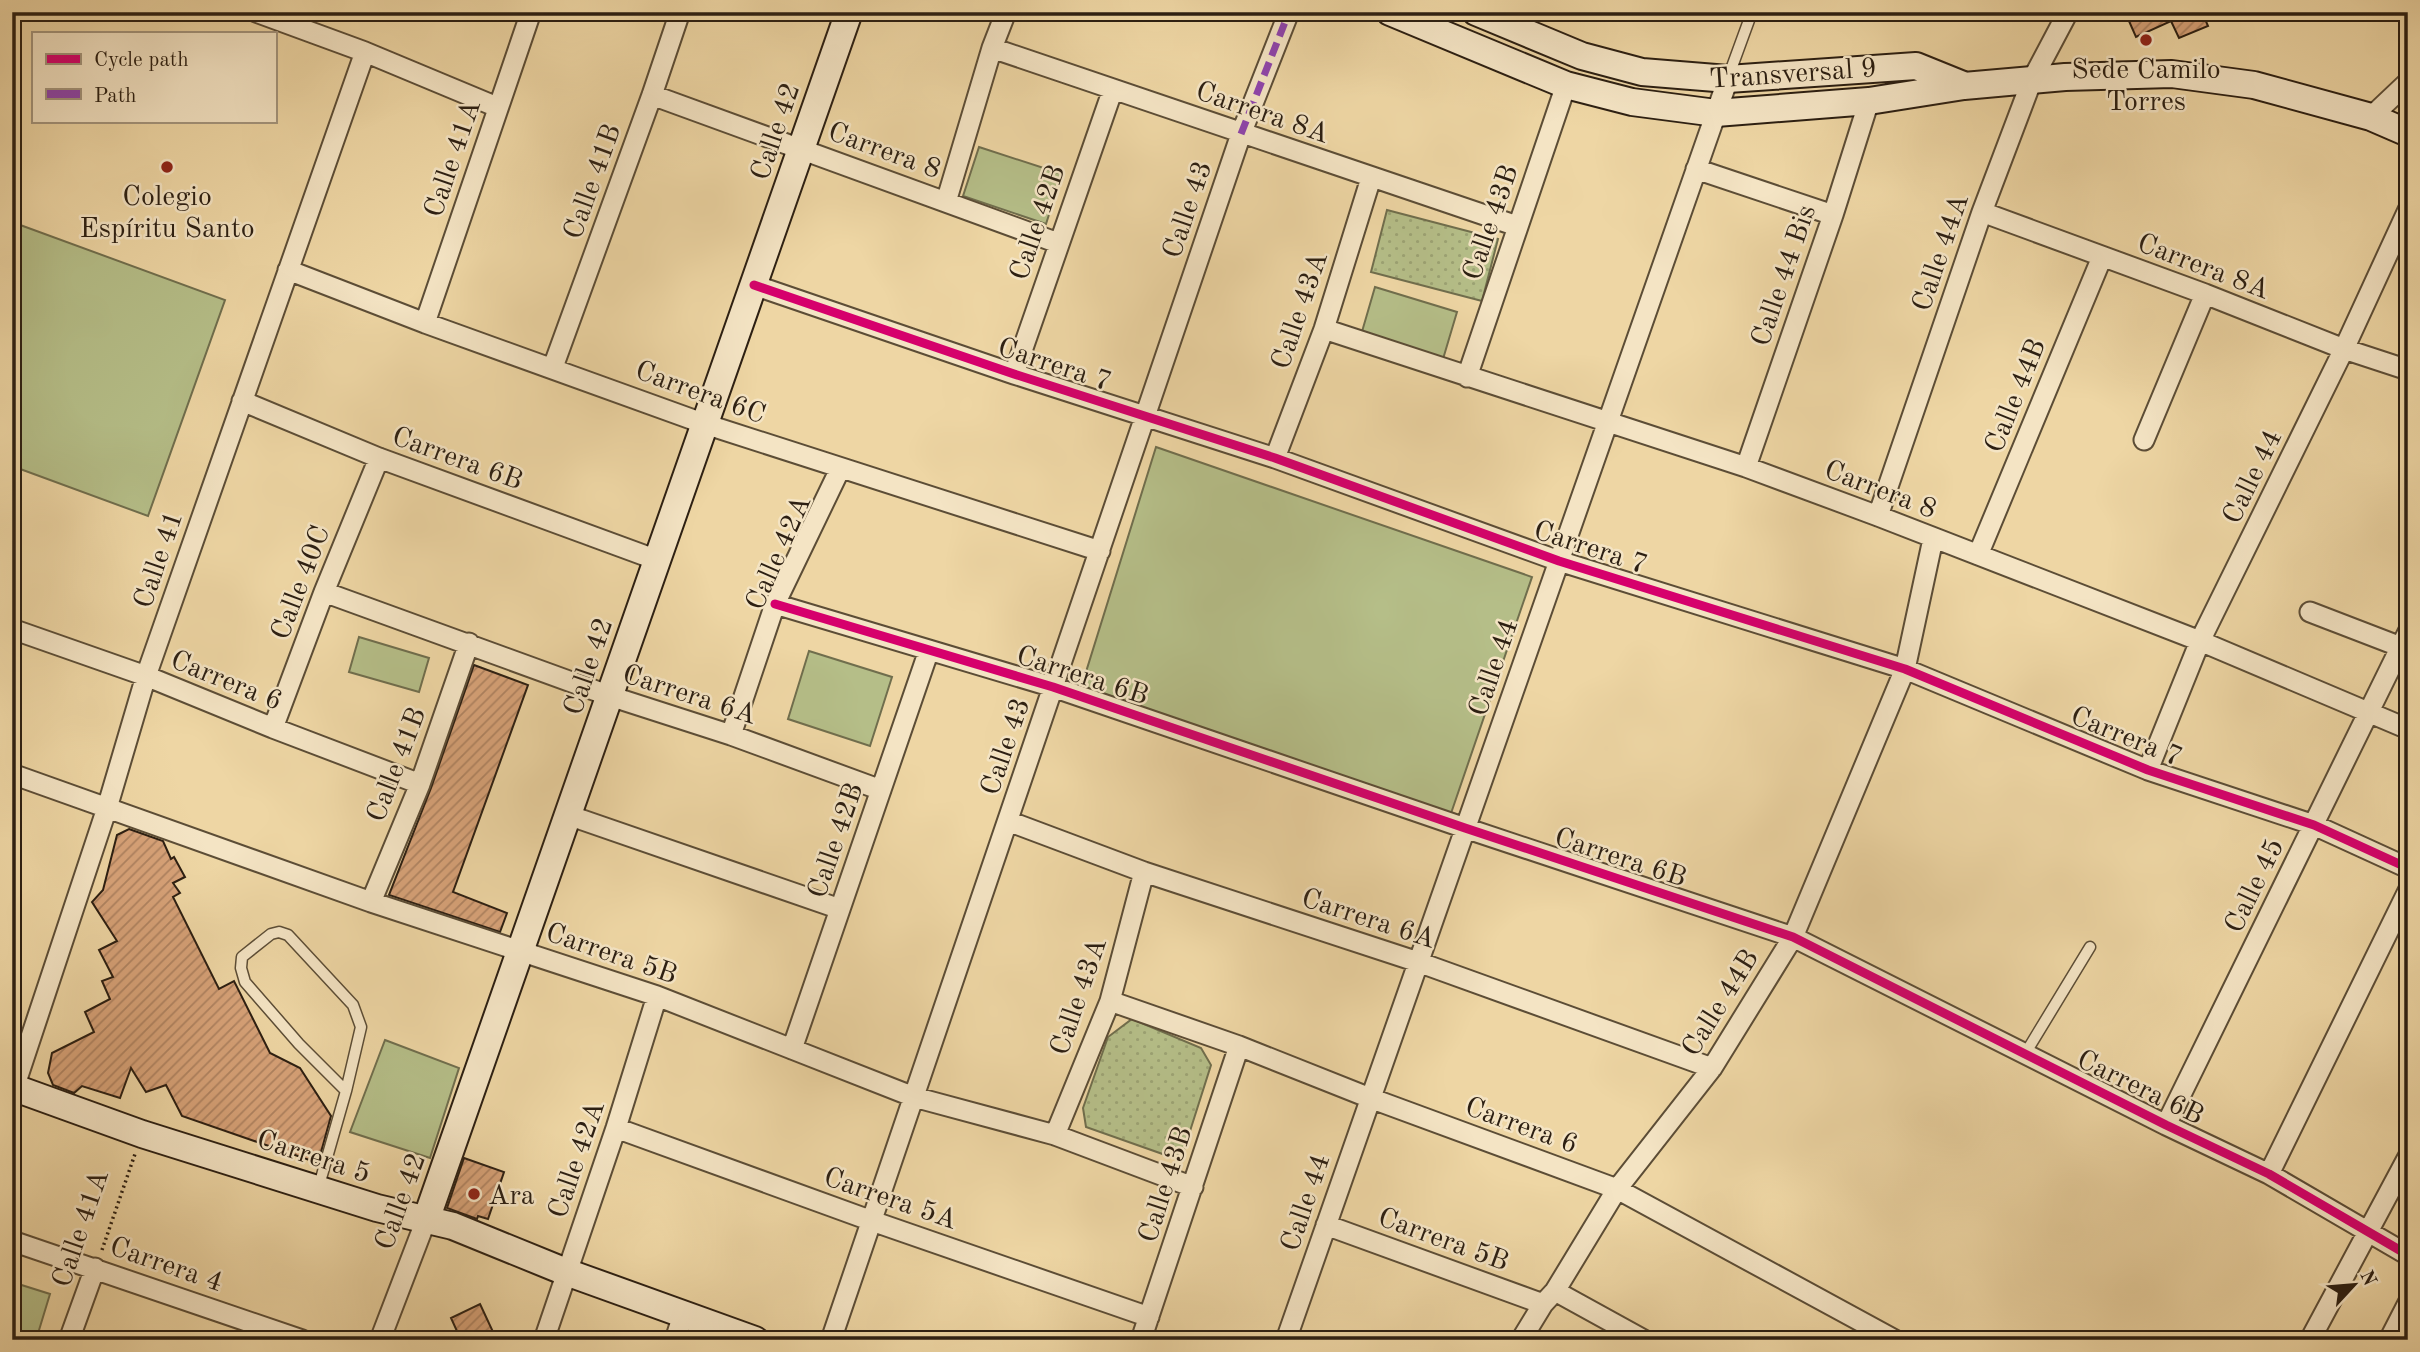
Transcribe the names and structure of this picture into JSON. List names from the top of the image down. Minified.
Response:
{"streets":{"street":["Transversal 9","Carrera 8A","Calle 42","Carrera 8","Calle 41A","Calle 41B","Calle 43","Calle 42B","Calle 43B","Calle 44A","Calle 44 Bis","Calle 43A","Carrera 7","Carrera 6C","Calle 44B","Carrera 6B","Calle 44","Calle 42A","Calle 41","Calle 40C","Carrera 6","Carrera 6A","Calle 45","Carrera 5B","Carrera 5","Carrera 5A","Carrera 4"]},"crossings":[["Transversal 9","Calle 43B"],["Transversal 9","Calle 44A"],["Transversal 9","Calle 44 Bis"],["Transversal 9","Calle 44"],["Carrera 8A","Calle 43"],["Carrera 8A","Calle 42B"],["Carrera 8A","Calle 43B"],["Carrera 8A","Calle 44A"],["Carrera 8A","Calle 43A"],["Carrera 8A","Calle 44B"],["Carrera 8A","Calle 44"],["Calle 42","Carrera 8"],["Calle 42","Carrera 7"],["Calle 42","Carrera 6C"],["Calle 42","Carrera 6B"],["Calle 42","Carrera 6A"],["Calle 42","Carrera 5B"],["Calle 42","Carrera 5"],["Carrera 8","Calle 41B"],["Carrera 8","Calle 42B"],["Carrera 8","Calle 43B"],["Carrera 8","Calle 44A"],["Carrera 8","Calle 44 Bis"],["Carrera 8","Calle 43A"],["Carrera 8","Calle 44B"],["Carrera 8","Calle 44"],["Carrera 8","Calle 45"],["Calle 41A","Carrera 6C"],["Calle 41A","Carrera 5"],["Calle 41A","Carrera 4"],["Calle 41B","Carrera 6C"],["Calle 41B","Carrera 6"],["Calle 41B","Carrera 6A"],["Calle 41B","Carrera 5B"],["Calle 43","Carrera 7"],["Calle 43","Carrera 6C"],["Calle 43","Carrera 6B"],["Calle 43","Carrera 6A"],["Calle 43","Carrera 5B"],["Calle 43","Carrera 5A"],["Calle 42B","Carrera 7"],["Calle 42B","Carrera 6B"],["Calle 42B","Carrera 6A"],["Calle 42B","Carrera 5B"],["Calle 43B","Carrera 6"],["Calle 43B","Carrera 5B"],["Calle 43B","Carrera 5A"],["Calle 43A","Carrera 7"],["Calle 43A","Carrera 6"],["Calle 43A","Carrera 6A"],["Calle 43A","Carrera 5B"],["Carrera 7","Calle 44B"],["Carrera 7","Calle 44"],["Carrera 7","Calle 45"],["Carrera 6C","Calle 42A"],["Carrera 6C","Calle 41"],["Calle 44B","Carrera 6B"],["Calle 44B","Carrera 6"],["Calle 44B","Carrera 6A"],["Calle 44B","Carrera 5B"],["Carrera 6B","Calle 44"],["Carrera 6B","Calle 42A"],["Carrera 6B","Calle 41"],["Carrera 6B","Calle 40C"],["Carrera 6B","Calle 45"],["Calle 44","Carrera 6"],["Calle 44","Carrera 6A"],["Calle 44","Carrera 5B"],["Calle 42A","Carrera 6A"],["Calle 42A","Carrera 5B"],["Calle 42A","Carrera 5"],["Calle 42A","Carrera 5A"],["Calle 41","Carrera 6"],["Calle 41","Carrera 5B"],["Calle 41","Carrera 5"],["Calle 40C","Carrera 6"],["Calle 40C","Carrera 6A"]],"places":["Sede Camilo Torres","Colegio Espíritu Santo","Ara"],"legend":["Cycle path","Path"],"north":"top right"}
